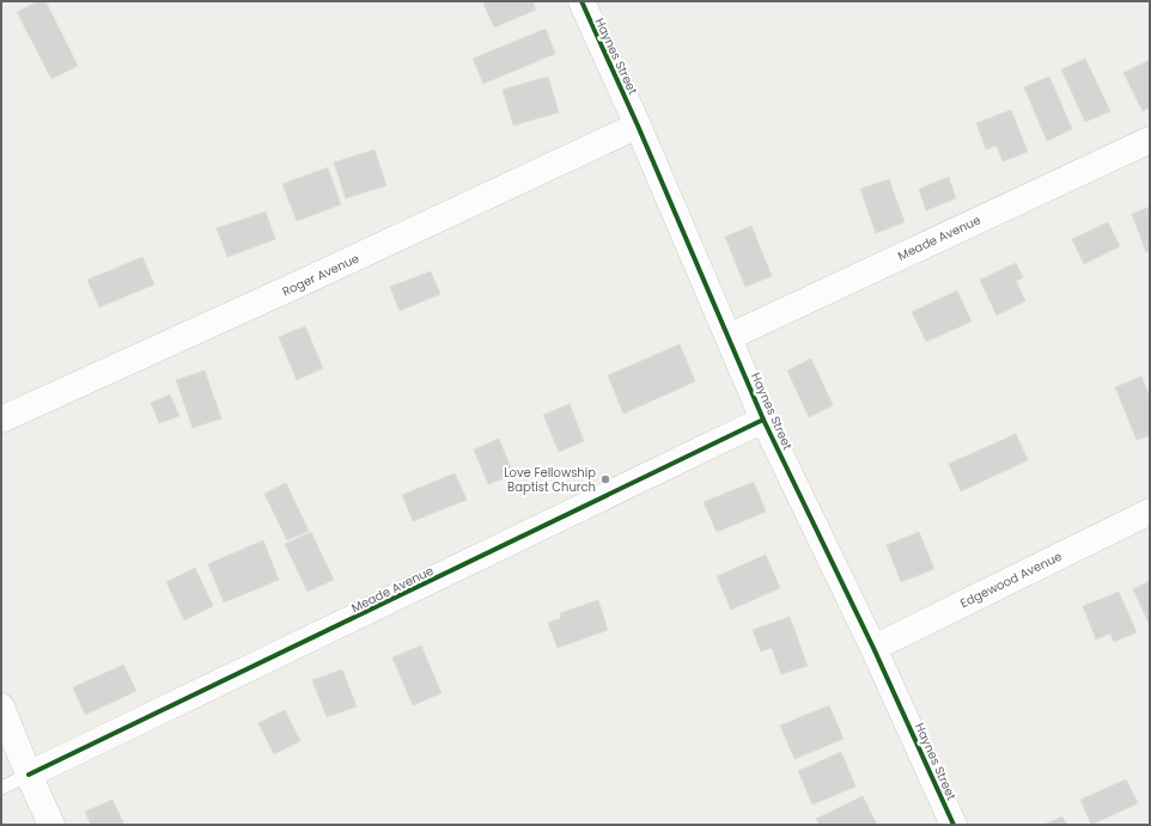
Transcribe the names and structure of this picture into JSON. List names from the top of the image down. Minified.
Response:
{"streets":{"street":["Haynes Street","Meade Avenue","Roger Avenue","Edgewood Avenue"]},"crossings":[["Haynes Street","Meade Avenue"],["Haynes Street","Roger Avenue"],["Haynes Street","Edgewood Avenue"]],"places":["Love Fellowship Baptist Church"]}
